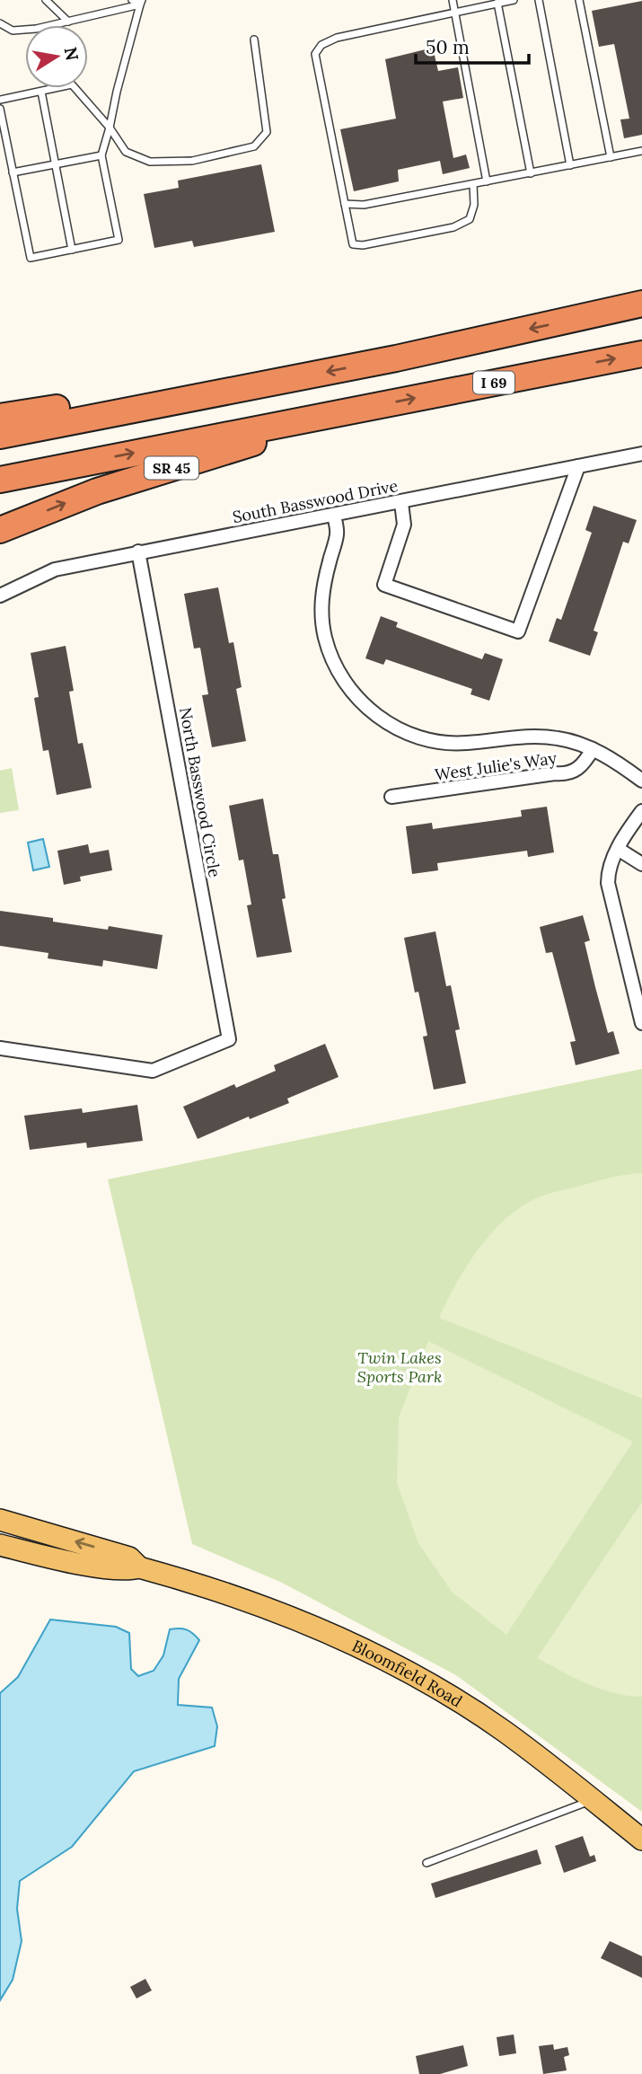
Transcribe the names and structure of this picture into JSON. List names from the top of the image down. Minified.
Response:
{"streets":{"highway":["I 69","SR 45"],"main road":["Bloomfield Road"],"street":["South Basswood Drive","West Julie's Way","North Basswood Circle"]},"crossings":[["I 69","SR 45"],["South Basswood Drive","North Basswood Circle"]],"parks":["Twin Lakes Sports Park"],"scale_bar":"50 m","north":"right"}
